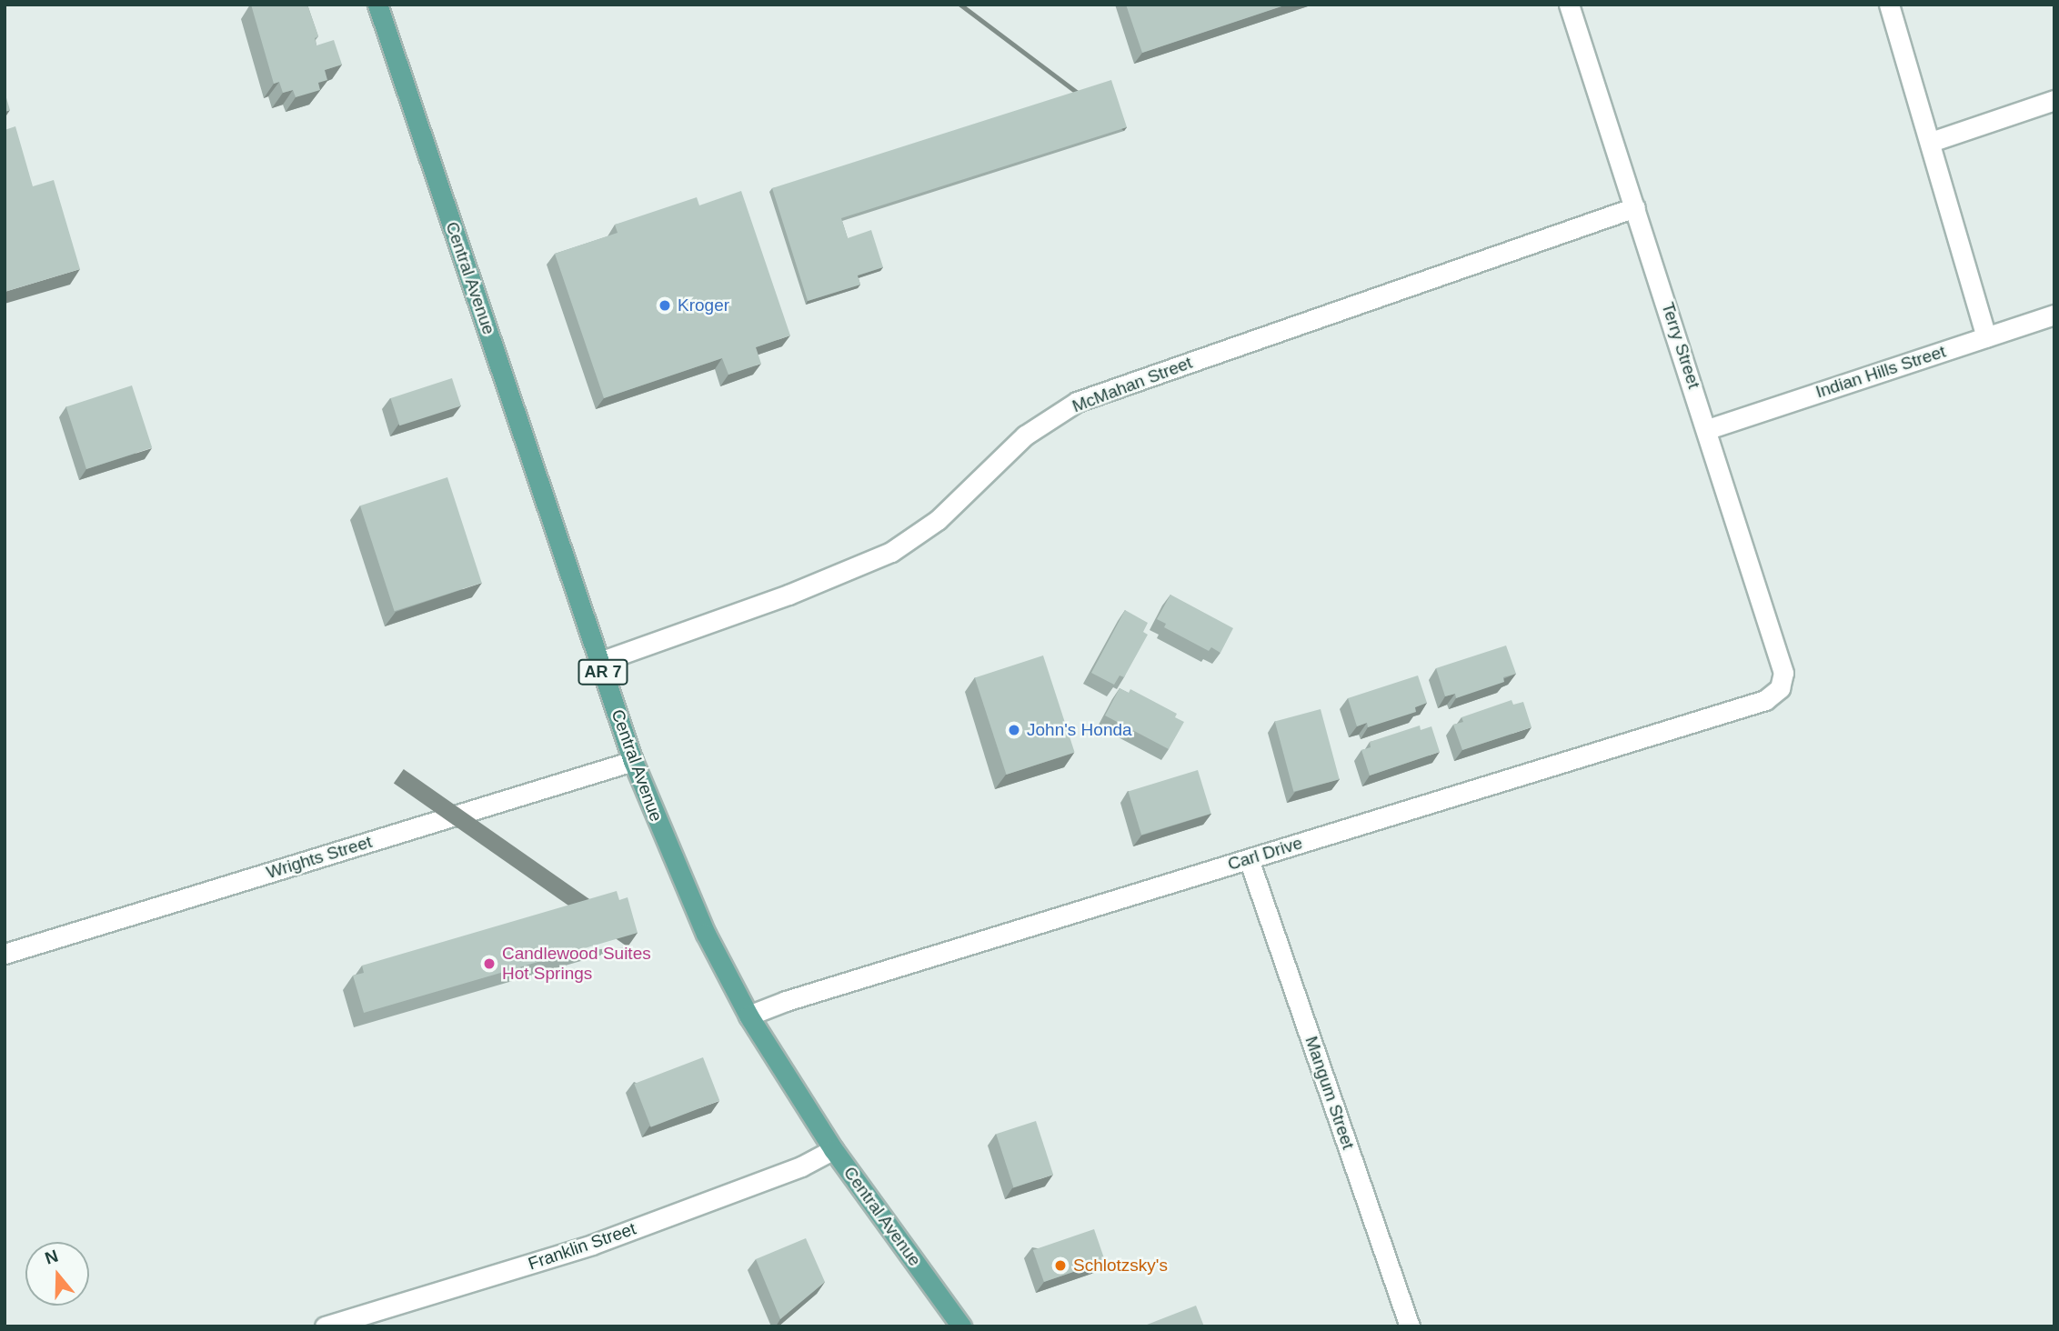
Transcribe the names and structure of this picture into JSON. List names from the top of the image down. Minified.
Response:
{"streets":{"main road":["Central Avenue","AR 7"],"street":["Terry Street","Indian Hills Street","McMahan Street","Carl Drive","Wrights Street","Mangum Street","Franklin Street"]},"crossings":[["Central Avenue","McMahan Street"],["Central Avenue","Carl Drive"],["Central Avenue","Wrights Street"],["Central Avenue","Franklin Street"],["Terry Street","Indian Hills Street"],["Terry Street","McMahan Street"],["Terry Street","Carl Drive"],["Carl Drive","Mangum Street"]],"places":["Kroger","John's Honda","Candlewood Suites Hot Springs","Schlotzsky's"],"north":"top"}
